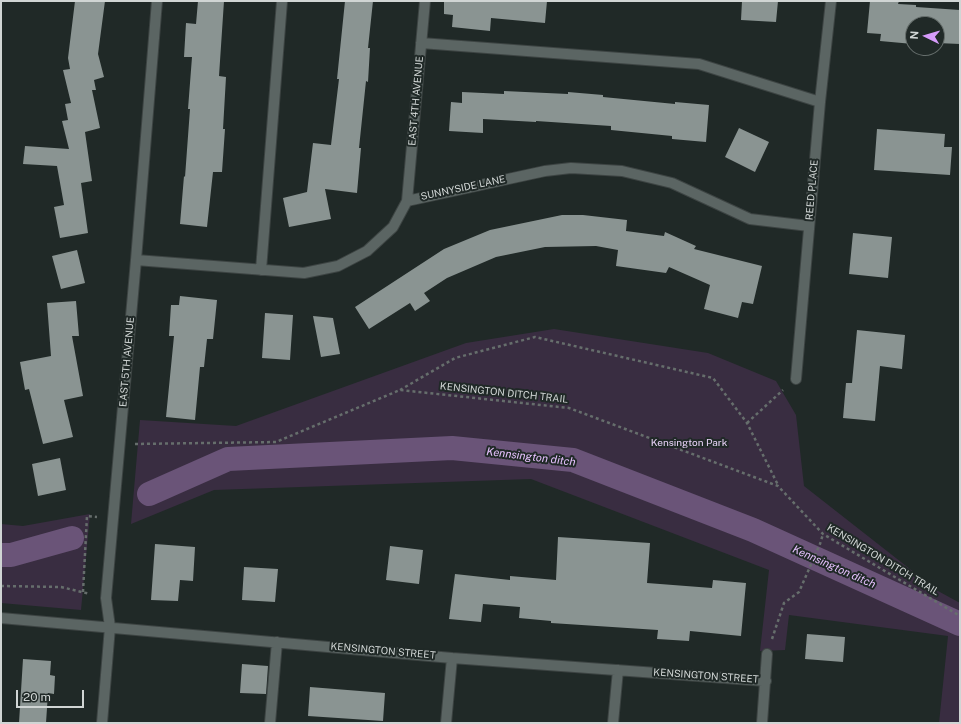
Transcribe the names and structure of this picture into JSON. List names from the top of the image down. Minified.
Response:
{"streets":{"street":["EAST 4TH AVENUE","SUNNYSIDE LANE","REED PLACE","EAST 5TH AVENUE","KENSINGTON STREET"],"path":["KENSINGTON DITCH TRAIL"]},"crossings":[["EAST 4TH AVENUE","SUNNYSIDE LANE"],["SUNNYSIDE LANE","REED PLACE"],["SUNNYSIDE LANE","EAST 5TH AVENUE"],["EAST 5TH AVENUE","KENSINGTON DITCH TRAIL"],["EAST 5TH AVENUE","KENSINGTON STREET"]],"water":["Kennsington ditch"],"parks":["Kensington Park"],"scale_bar":"20 m","north":"left"}
